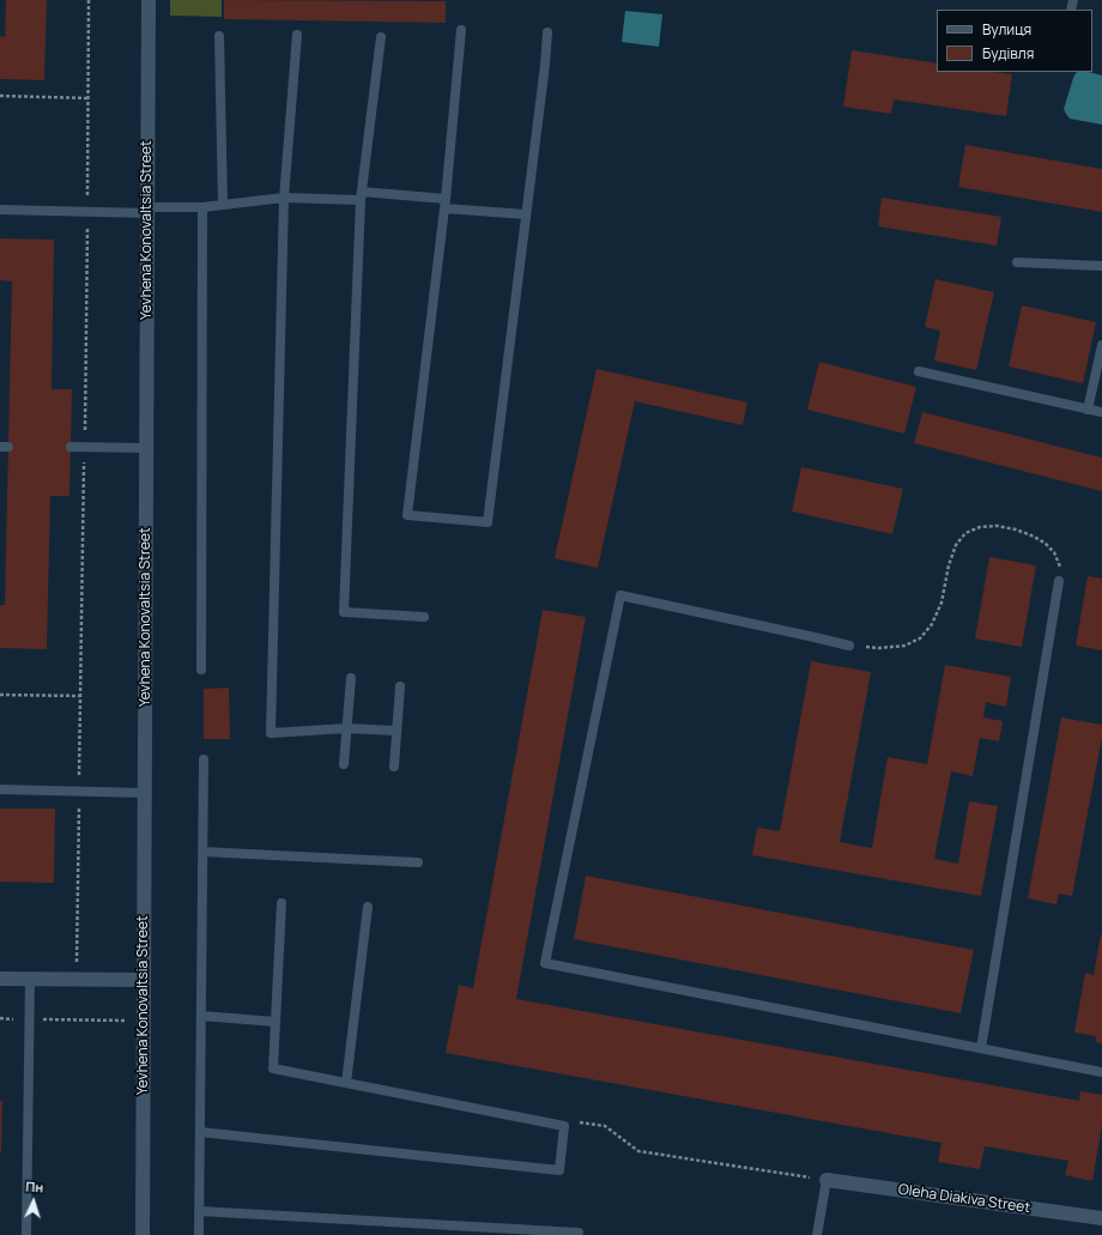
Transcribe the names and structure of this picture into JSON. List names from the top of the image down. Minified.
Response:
{"streets":{"street":["Yevhena Konovaltsia Street","Oleha Diakiva Street"]},"legend":["Вулиця","Будівля"],"north":"top"}
